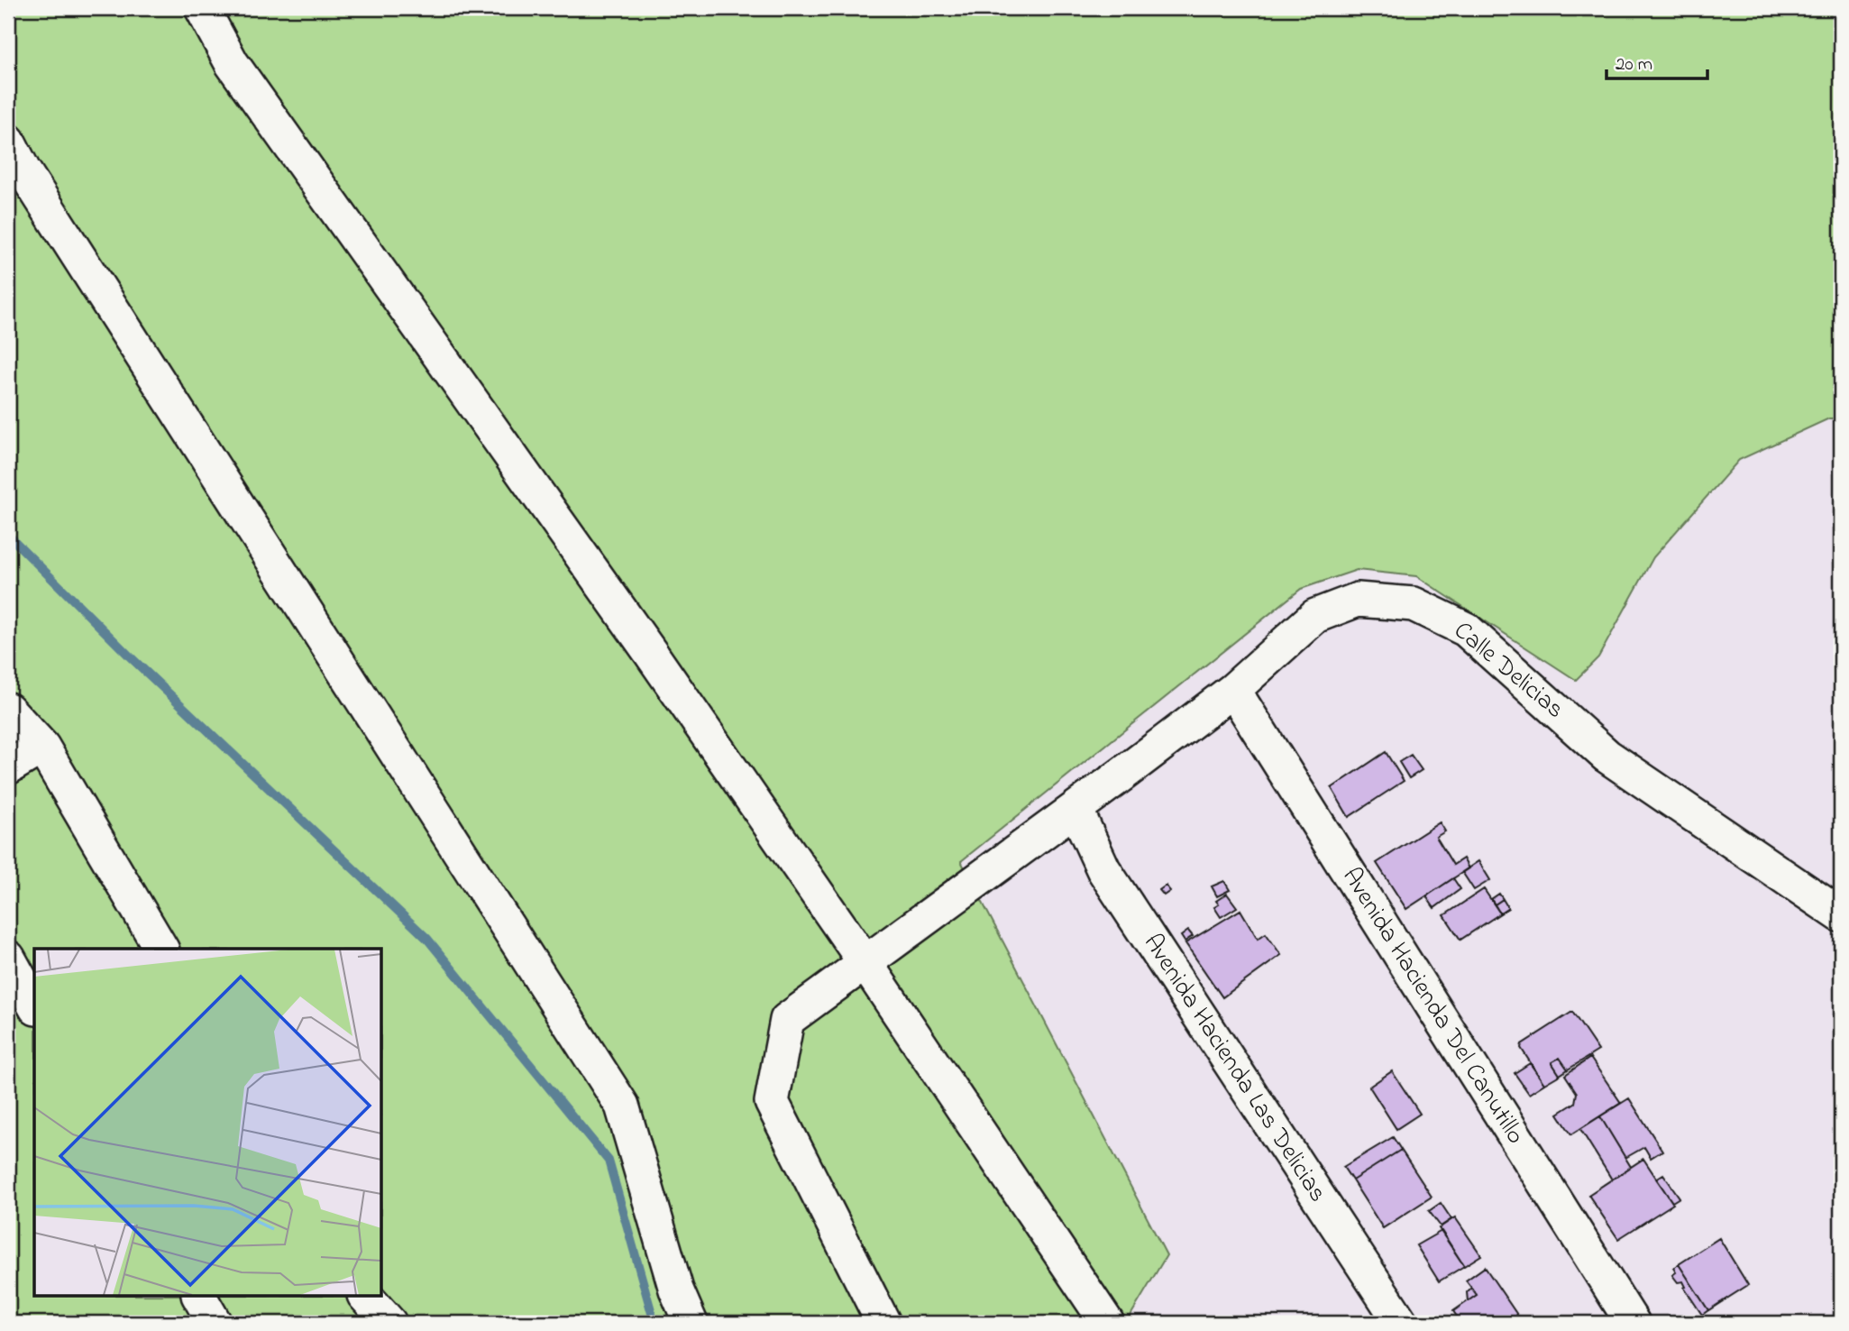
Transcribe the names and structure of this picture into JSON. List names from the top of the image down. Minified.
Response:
{"streets":{"street":["Calle Delicias","Avenida Hacienda Del Canutillo","Avenida Hacienda Las Delicias"]},"crossings":[["Calle Delicias","Avenida Hacienda Del Canutillo"],["Calle Delicias","Avenida Hacienda Las Delicias"]],"scale_bar":"20 m"}
